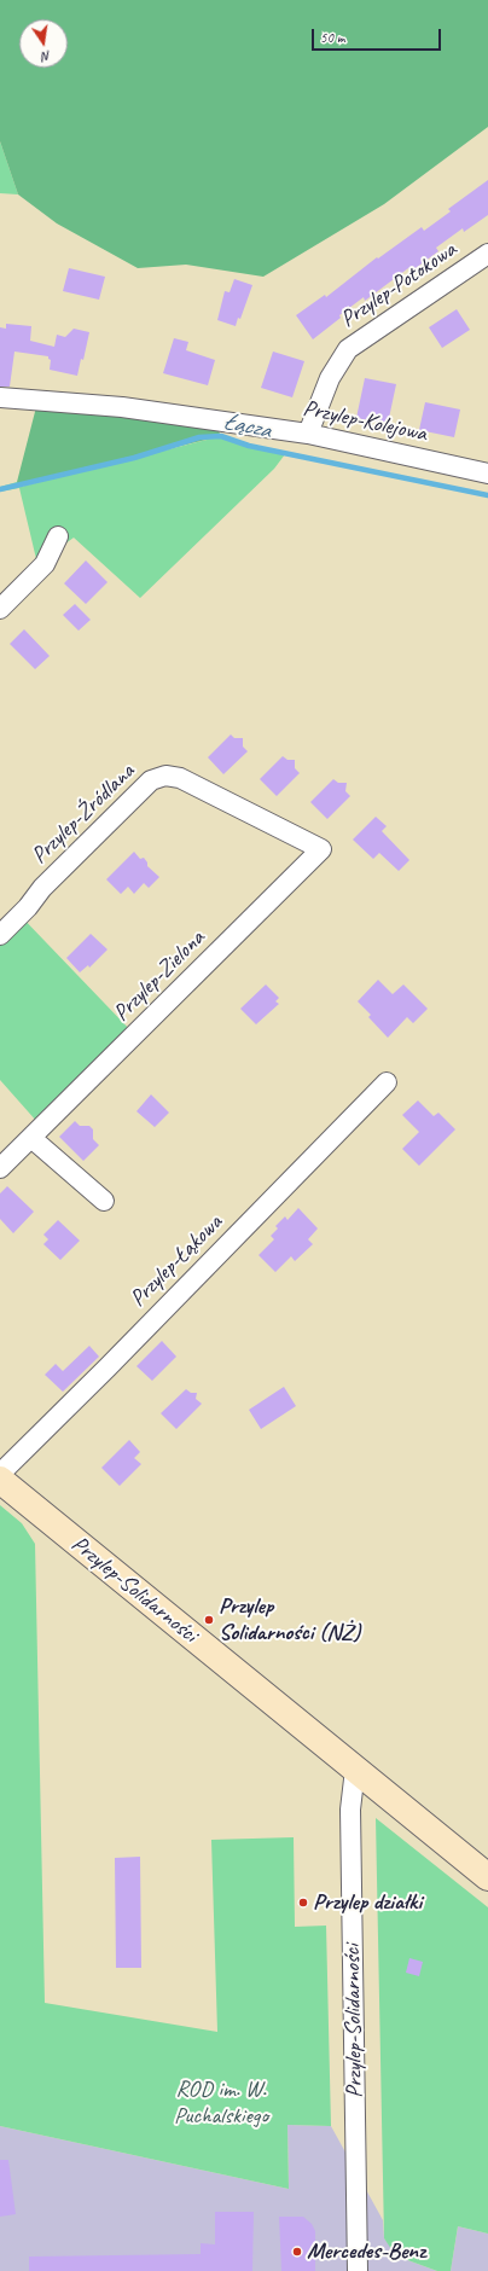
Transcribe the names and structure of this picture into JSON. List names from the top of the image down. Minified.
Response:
{"streets":{"main road":["Przylep-Solidarności"],"street":["Przylep-Potokowa","Przylep-Kolejowa","Przylep-Źródlana","Przylep-Zielona","Przylep-Łąkowa"]},"crossings":[["Przylep-Potokowa","Przylep-Kolejowa"],["Przylep-Źródlana","Przylep-Zielona"]],"water":["Łącza"],"parks":["ROD im. W. Puchalskiego"],"places":["Przylep Solidarności (NŻ)","Przylep działki","Mercedes-Benz"],"scale_bar":"50 m","north":"bottom"}
